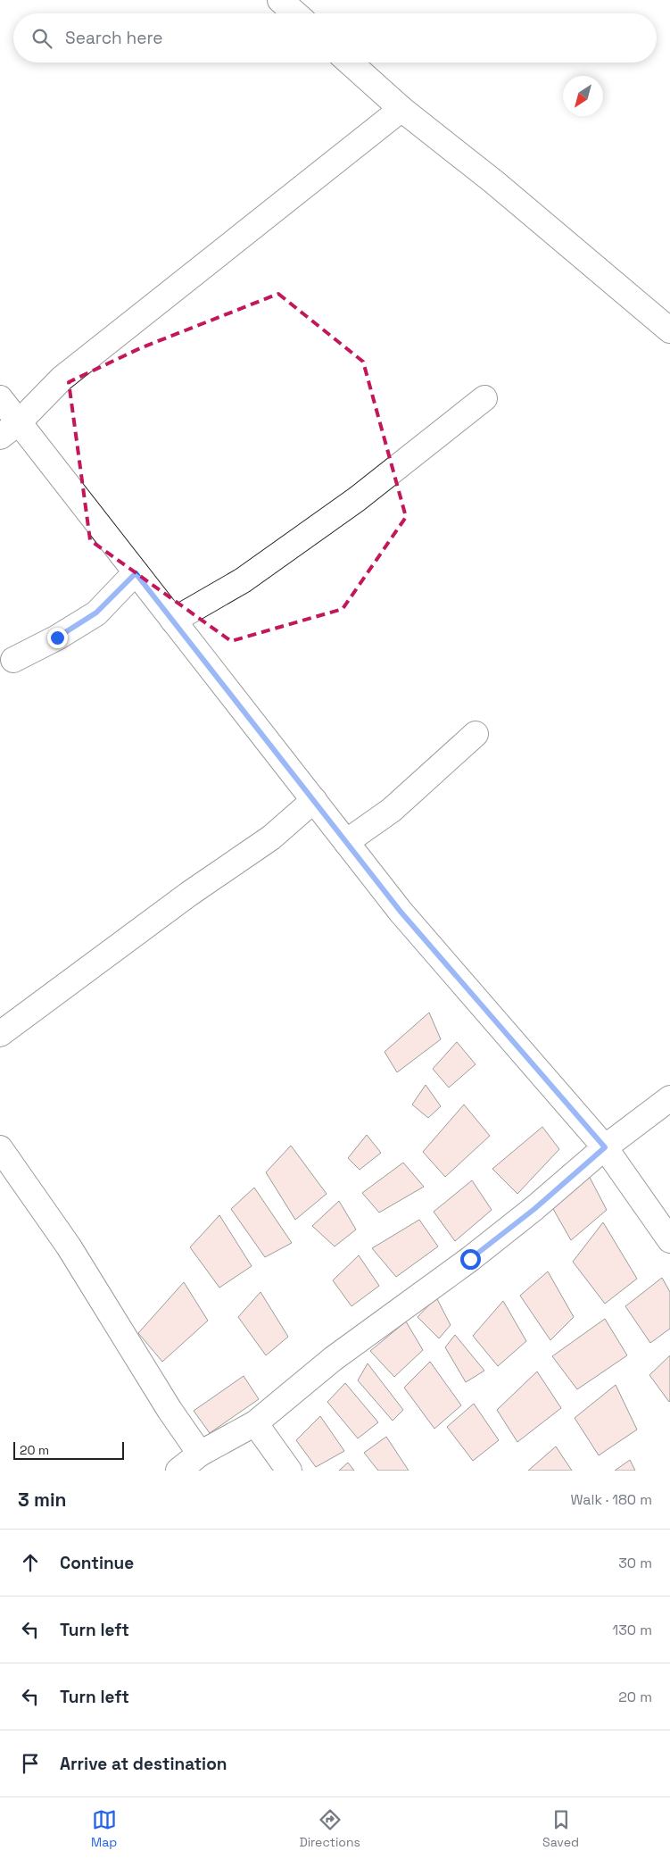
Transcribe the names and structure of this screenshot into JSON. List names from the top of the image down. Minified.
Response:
{"scale_bar":"20 m","north":"bottom left","page":{"search":"Search here","scale":"20 m","heading":["3 min","Walk · 180 m"],"list":[["Continue","30 m"],["Turn left","130 m"],["Turn left","20 m"],"Arrive at destination"],"nav":["Map","Directions","Saved"]}}
